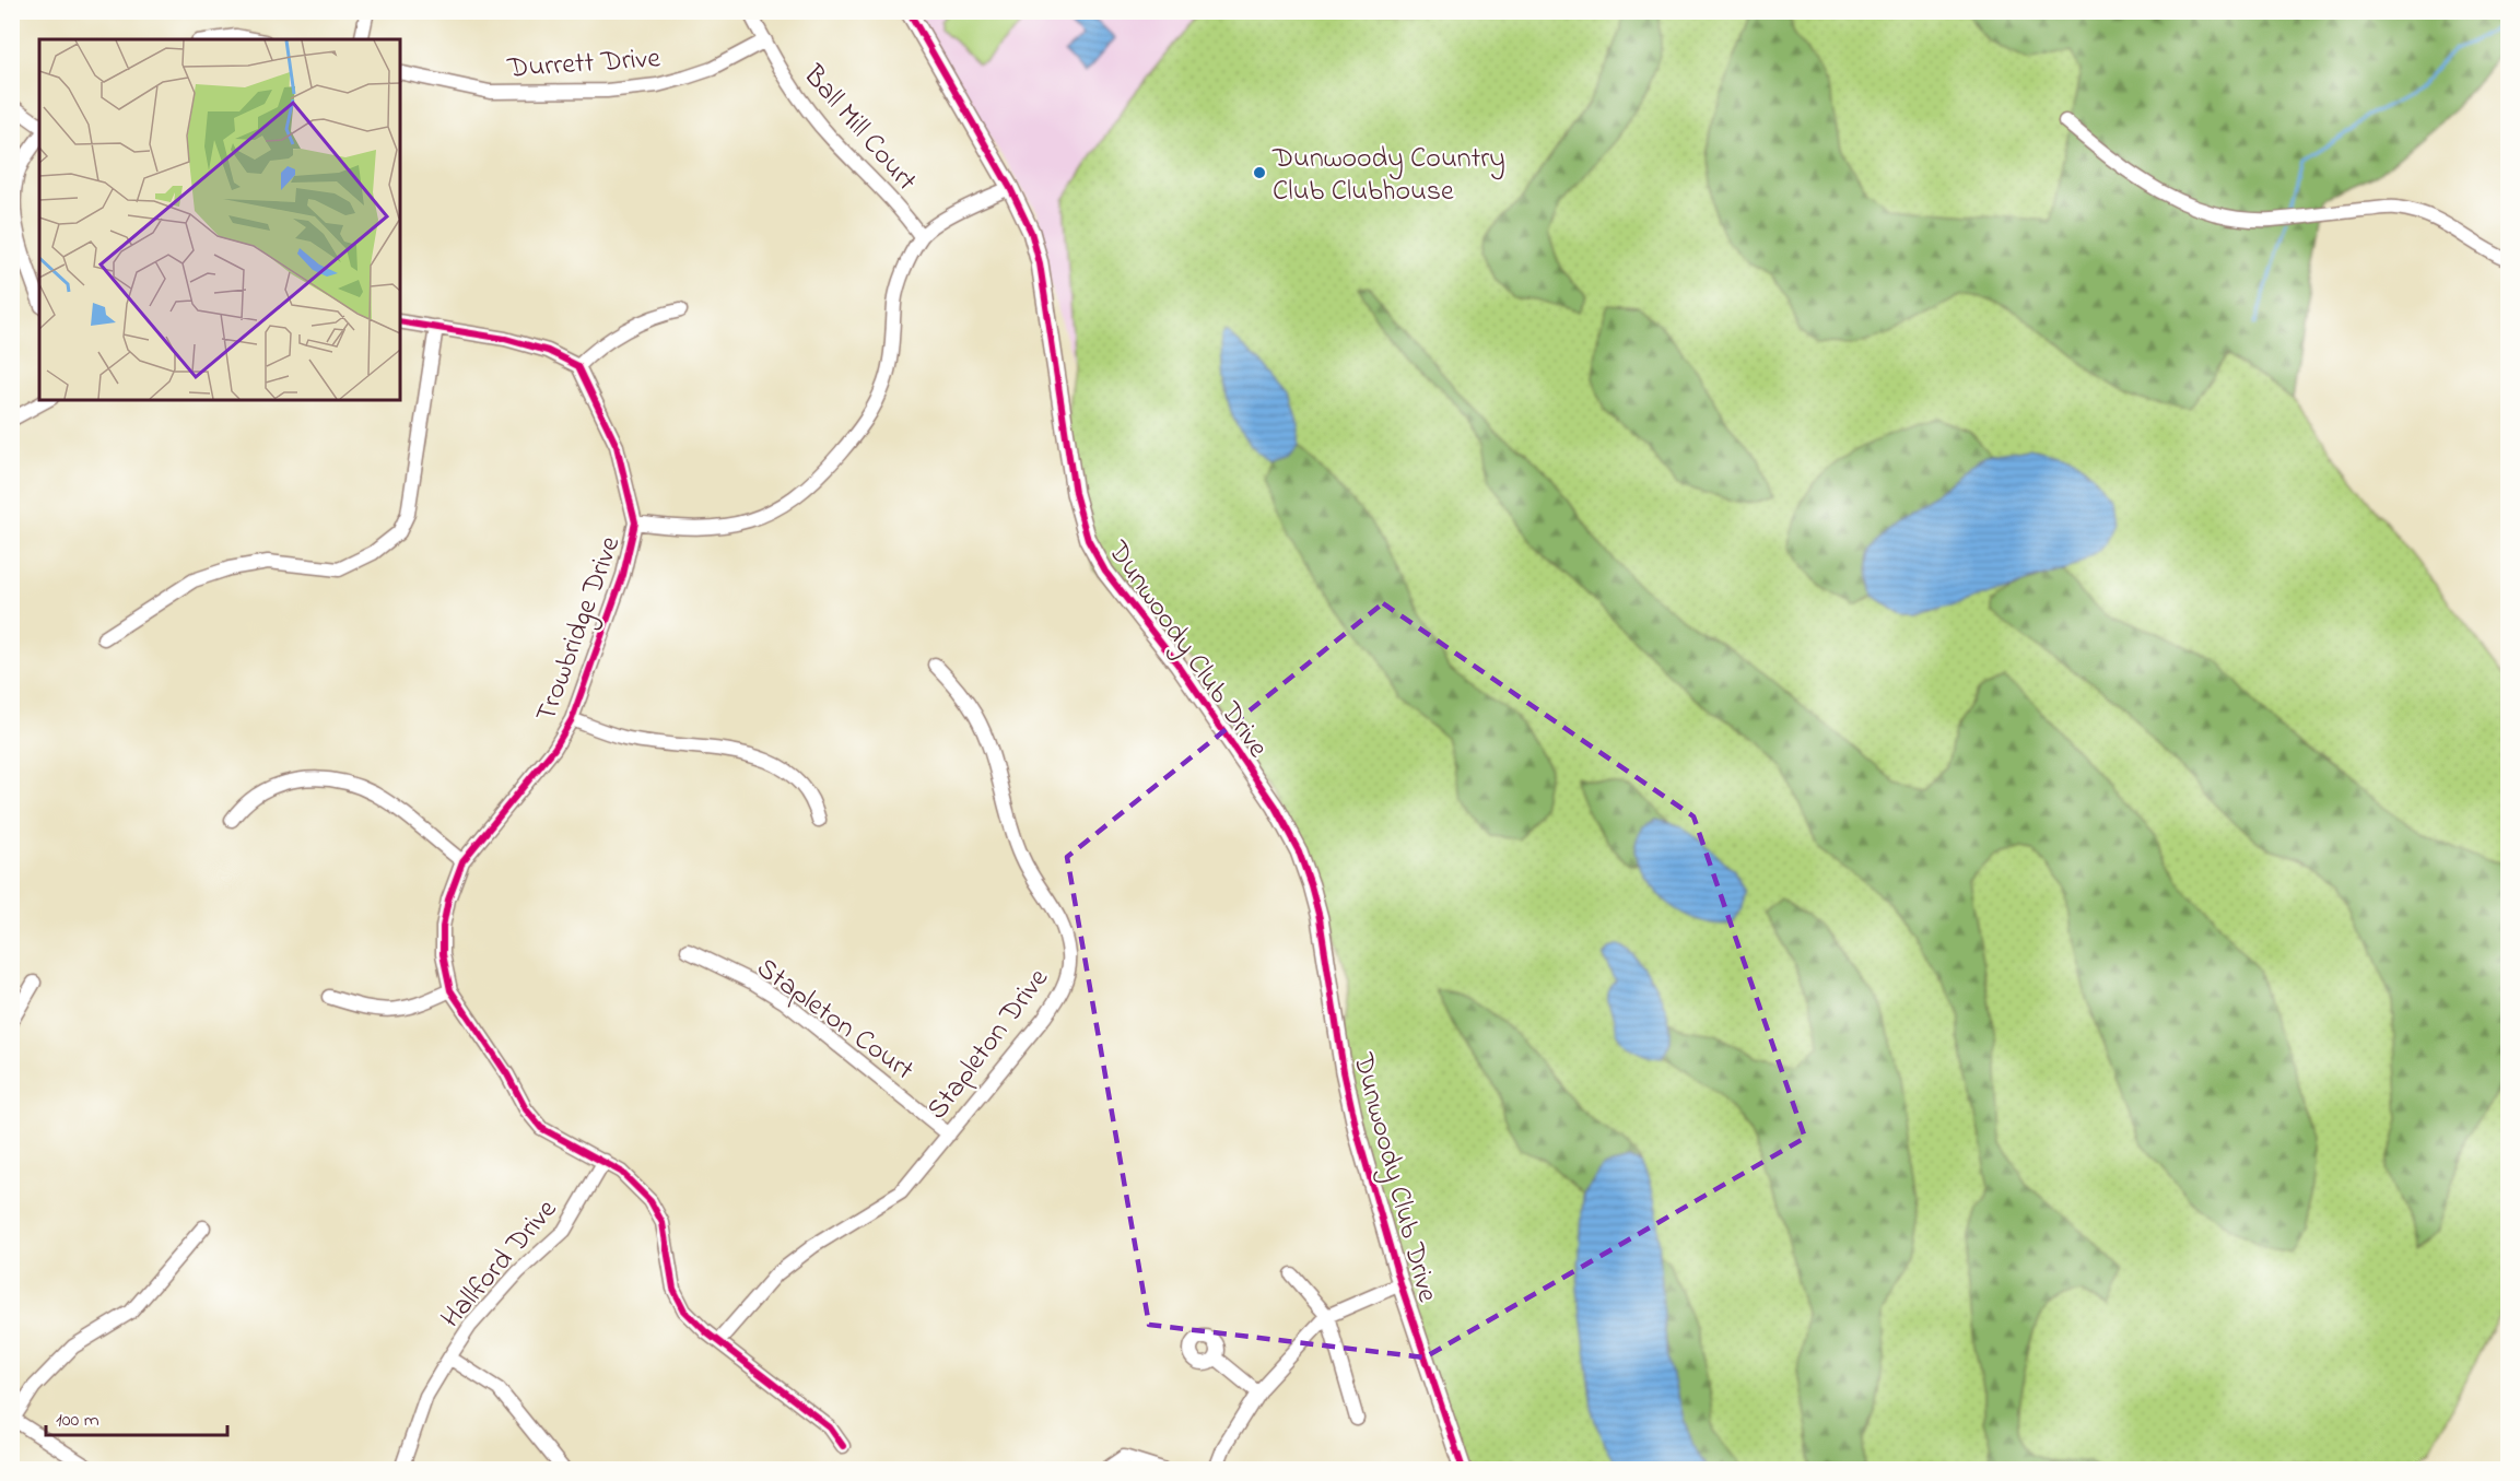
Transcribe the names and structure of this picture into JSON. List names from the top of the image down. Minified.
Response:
{"streets":{"street":["Durrett Drive","Ball Mill Court","Trowbridge Drive","Dunwoody Club Drive","Stapleton Court","Stapleton Drive","Hallford Drive"]},"crossings":[["Durrett Drive","Ball Mill Court"],["Trowbridge Drive","Stapleton Drive"],["Trowbridge Drive","Hallford Drive"],["Stapleton Court","Stapleton Drive"]],"places":["Dunwoody Country Club Clubhouse"],"scale_bar":"100 m"}
